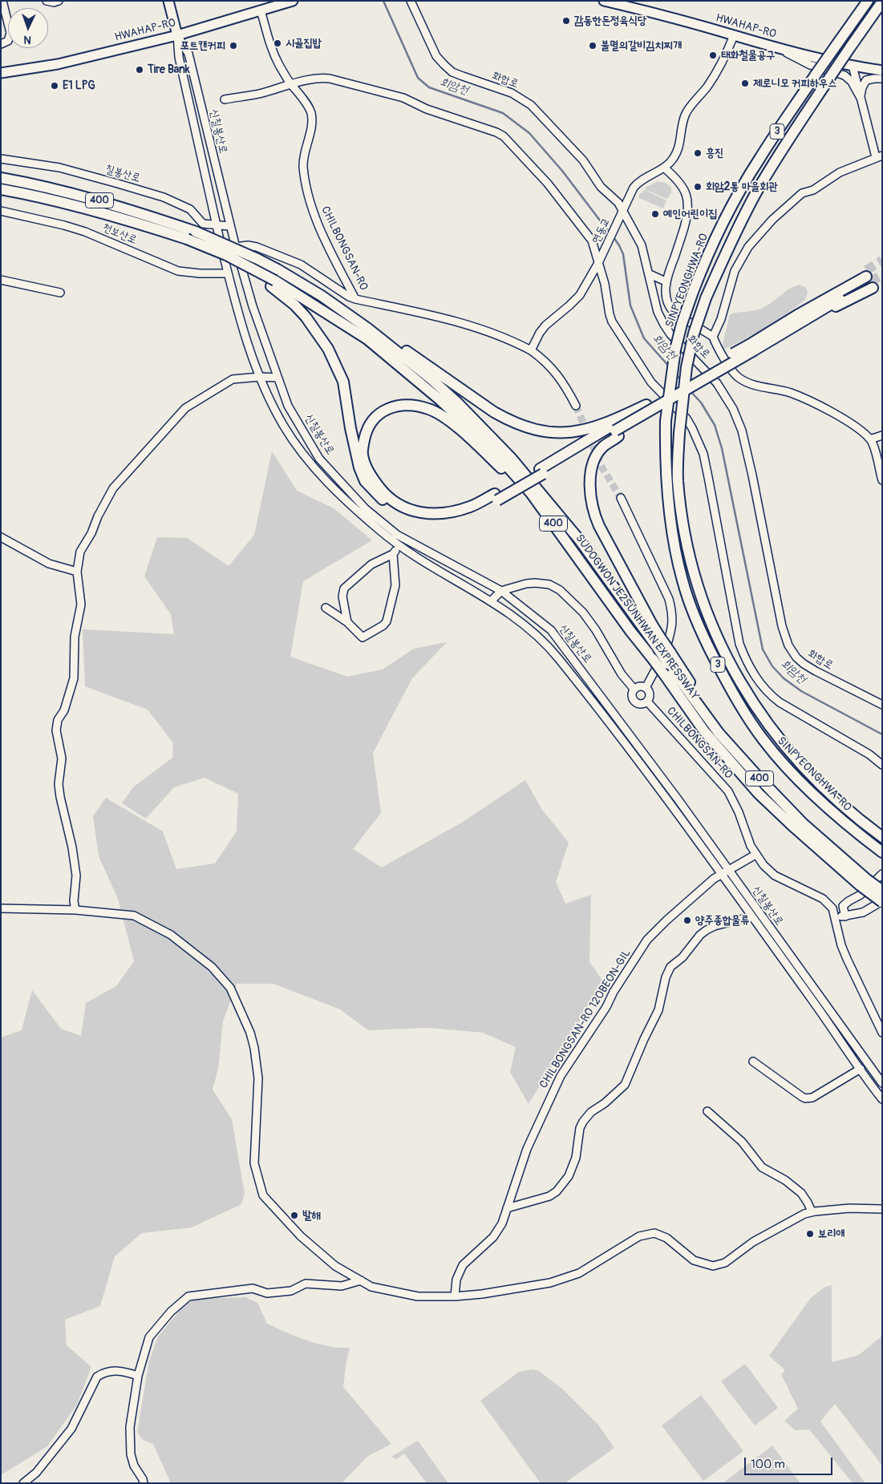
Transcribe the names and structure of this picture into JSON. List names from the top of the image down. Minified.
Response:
{"streets":{"highway":["3","400","SINPYEONGHWA-RO","SUDOGWON JE2SUNHWAN EXPRESSWAY"],"main road":["HWAHAP-RO"],"street":["화합로","신칠봉산로","칠봉산로","연동교","천보산로","CHILBONGSAN-RO","CHILBONGSAN-RO 120BEON-GIL"]},"crossings":[["HWAHAP-RO","신칠봉산로"],["화합로","연동교"],["신칠봉산로","칠봉산로"],["신칠봉산로","천보산로"],["신칠봉산로","CHILBONGSAN-RO 120BEON-GIL"],["400","SUDOGWON JE2SUNHWAN EXPRESSWAY"],["CHILBONGSAN-RO","CHILBONGSAN-RO 120BEON-GIL"]],"water":["회암천"],"places":["감동한돈정육식당","시골집밥","포트캔커피","불멸의갈비김치찌개","태화철물공구","Tire Bank","제로니모 커피하우스","E1 LPG","흥진","회암2통 마을회관","예인어린이집","양주종합물류","발해","보리애"],"scale_bar":"100 m","north":"bottom"}
